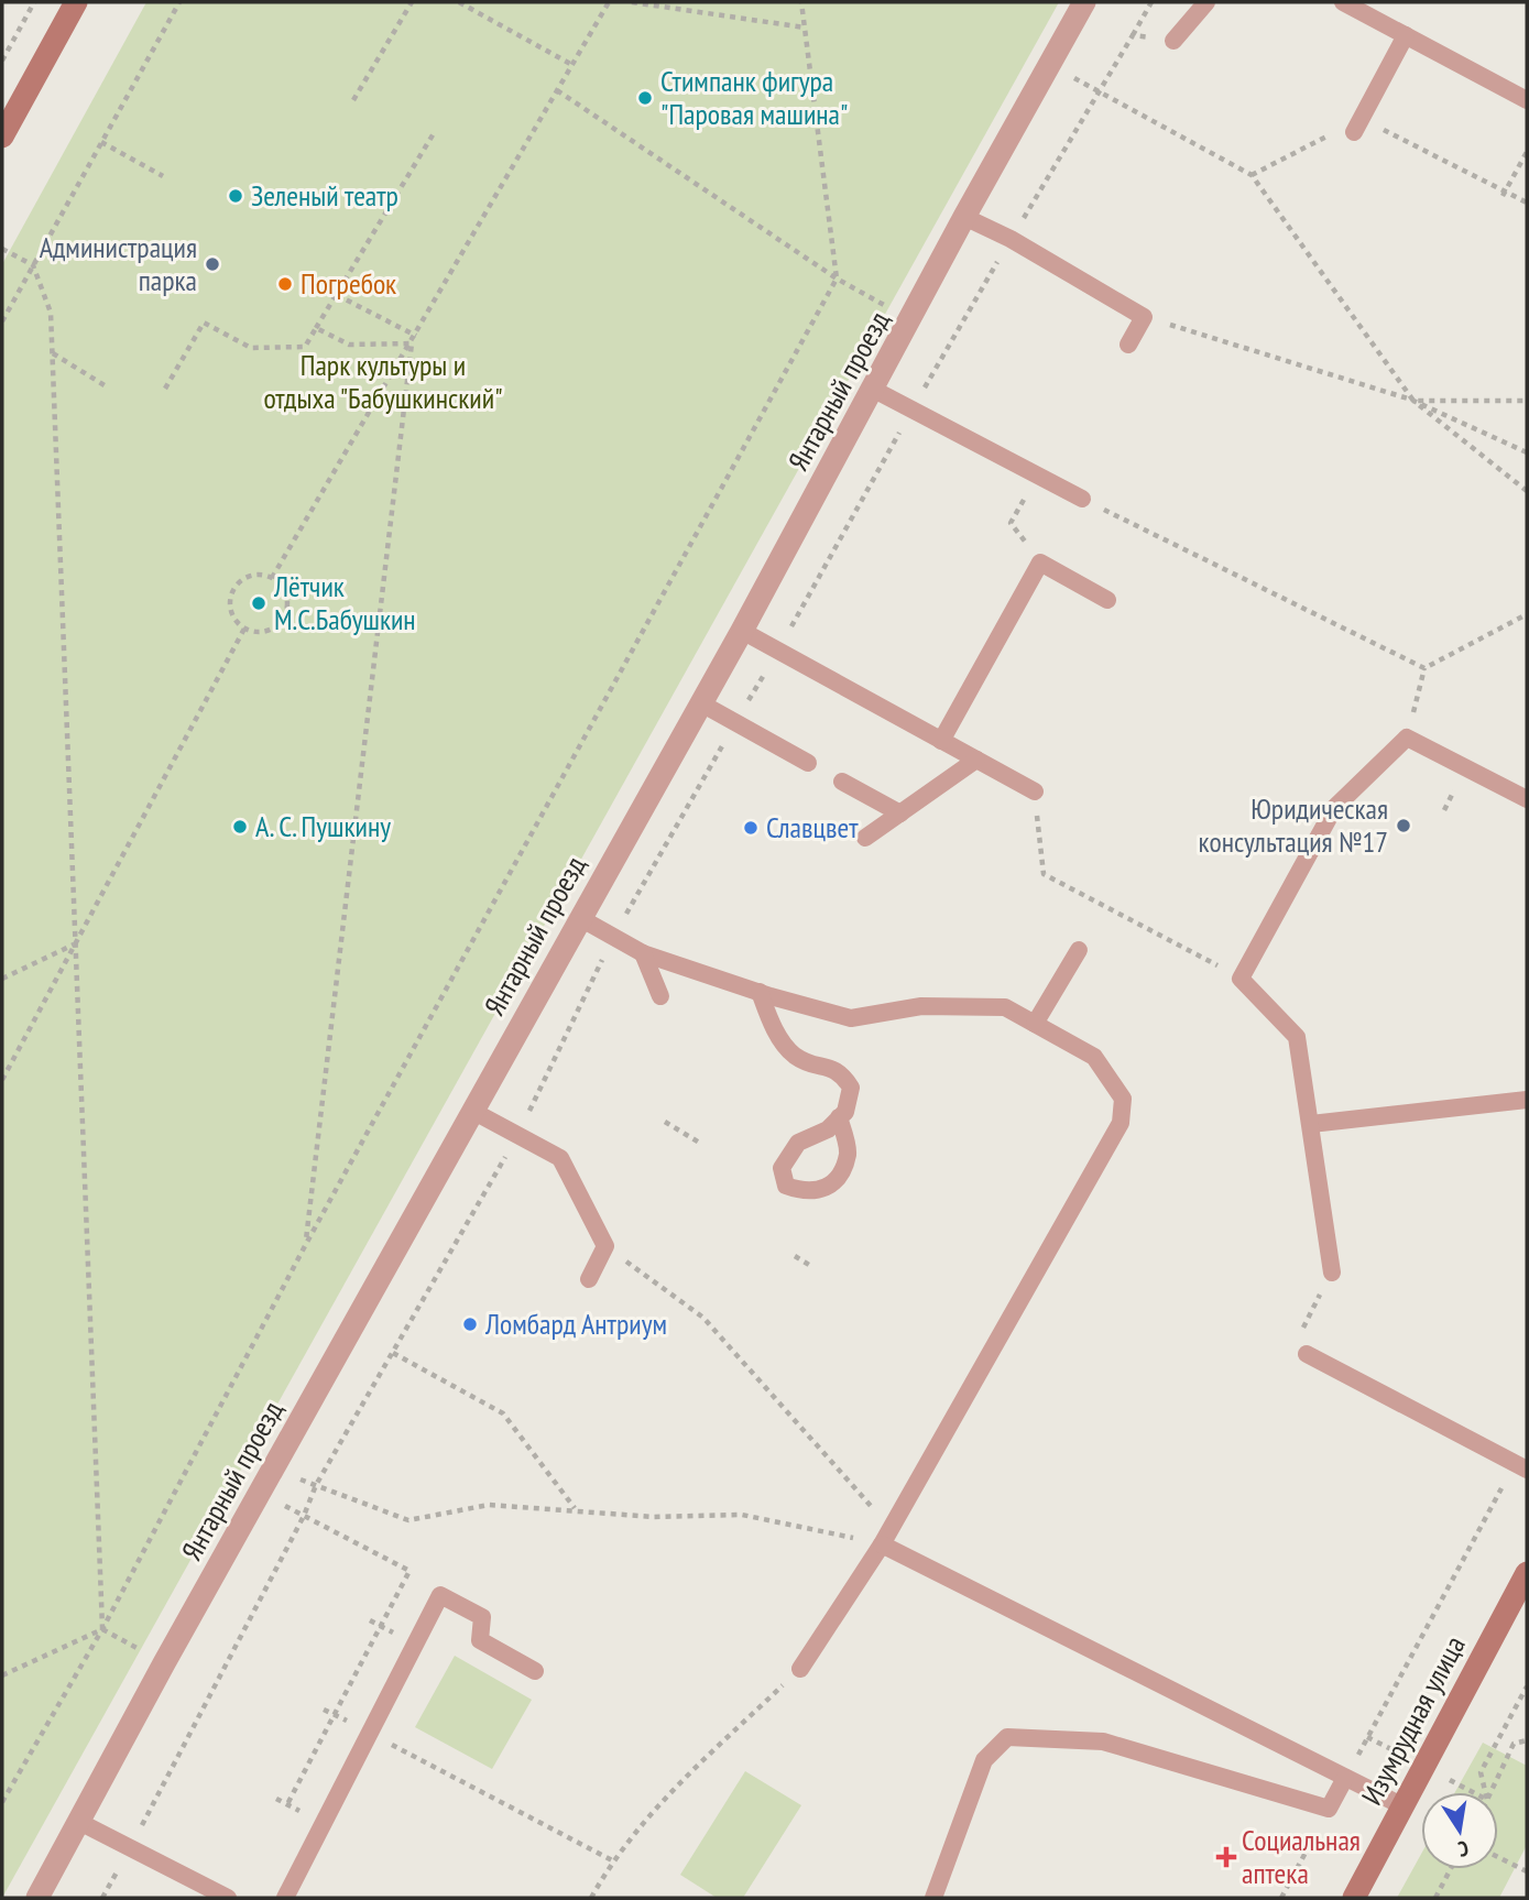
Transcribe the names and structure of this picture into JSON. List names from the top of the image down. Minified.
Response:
{"streets":{"street":["Янтарный проезд","Изумрудная улица"]},"parks":["Парк культуры и отдыха \"Бабушкинский\""],"places":{"other":["Стимпанк фигура \"Паровая машина\"","Зеленый театр","Администрация парка","Погребок","Лётчик М.С.Бабушкин","Юридическая консультация №17","А. С. Пушкину","Славцвет","Ломбард Антриум"],"health":["Социальная аптека"]},"north":"bottom"}
